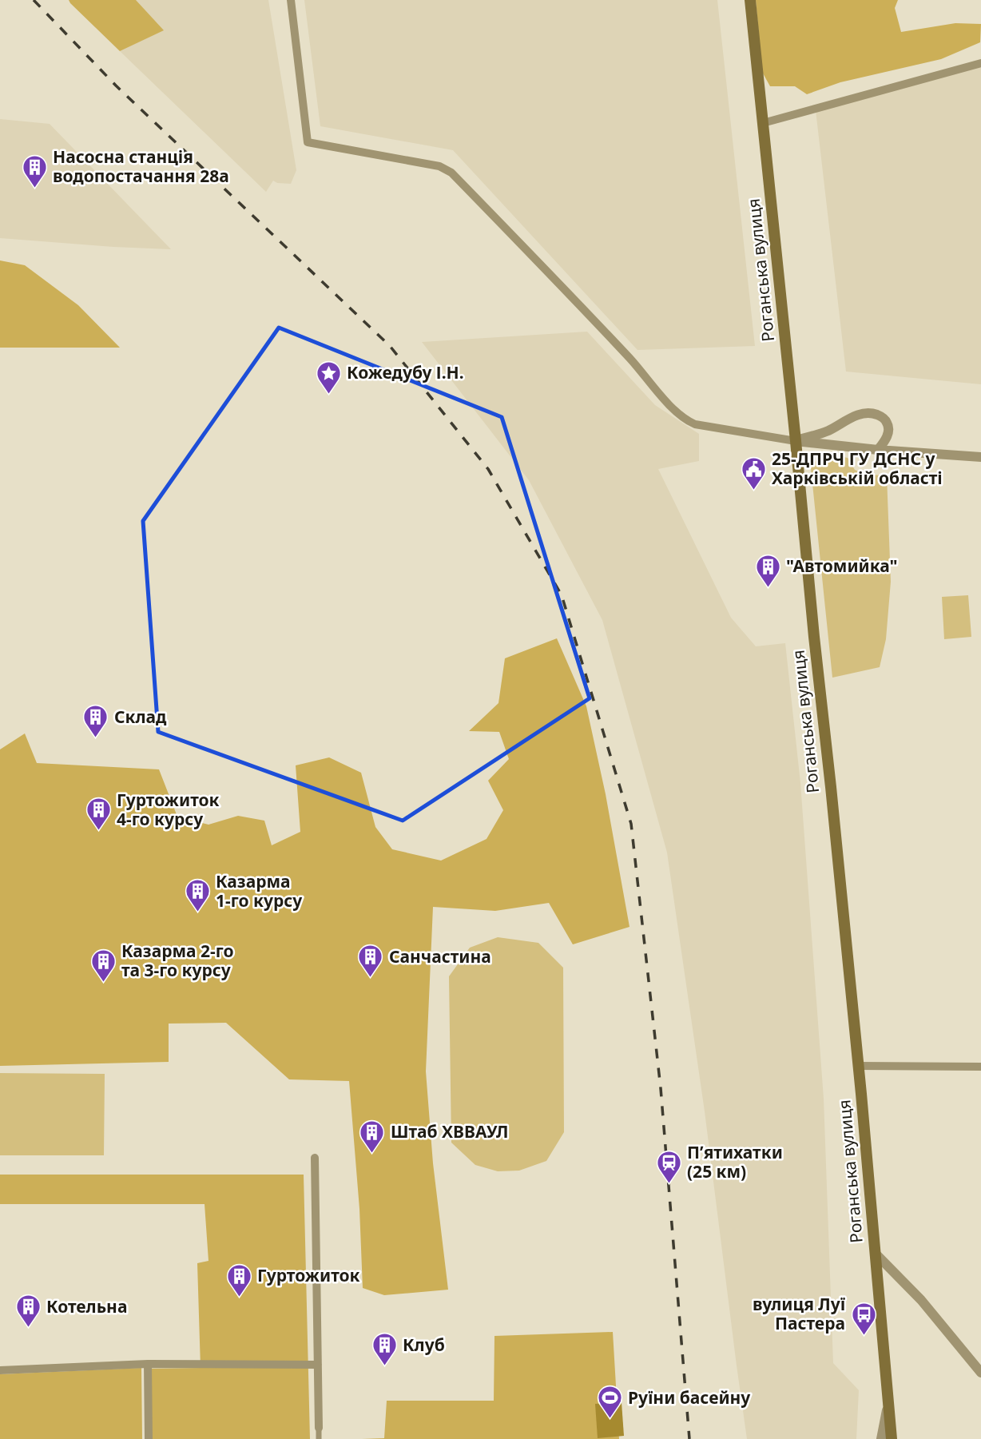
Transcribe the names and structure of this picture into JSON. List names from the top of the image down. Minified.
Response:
{"streets":{"main road":["Роганська вулиця"]},"places":{"building":["Насосна станція водопостачання 28а","\"Автомийка\"","Склад","Гуртожиток 4-го курсу","Казарма 1-го курсу","Санчастина","Казарма 2-го та 3-го курсу","Штаб ХВВАУЛ","Гуртожиток","Котельна","Клуб"],"place":["Кожедубу І.Н."],"public building":["25-ДПРЧ ГУ ДСНС у Харківській області"],"station":["Пʼятихатки (25 км)"],"bus stop":["вулиця Луї Пастера"],"sports":["Руїни басейну"]}}
